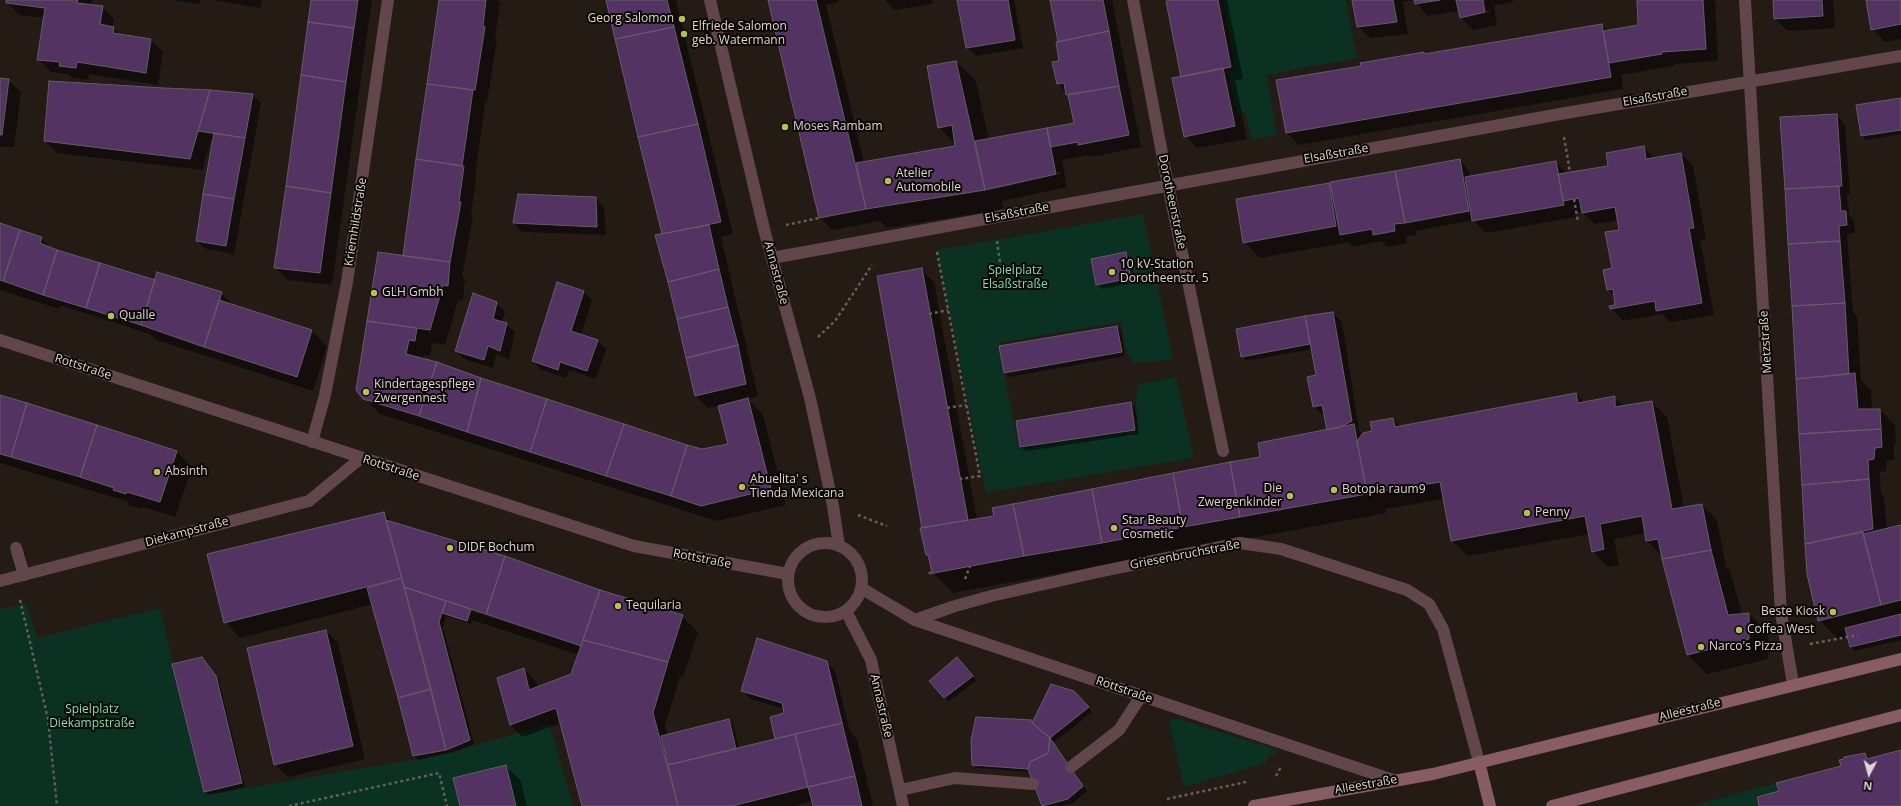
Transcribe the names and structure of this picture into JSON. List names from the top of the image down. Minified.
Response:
{"streets":{"main road":["Alleestraße"],"street":["Elsaßstraße","Dorotheenstraße","Kriemhildstraße","Annastraße","Metzstraße","Rottstraße","Diekampstraße","Griesenbruchstraße"]},"crossings":[["Elsaßstraße","Dorotheenstraße"],["Elsaßstraße","Annastraße"],["Elsaßstraße","Metzstraße"],["Kriemhildstraße","Rottstraße"],["Annastraße","Rottstraße"],["Metzstraße","Alleestraße"],["Rottstraße","Diekampstraße"],["Rottstraße","Griesenbruchstraße"],["Rottstraße","Alleestraße"],["Griesenbruchstraße","Alleestraße"]],"parks":["Spielplatz Elsaßstraße","Spielplatz Diekampstraße"],"places":["Georg Salomon","Elfriede Salomon geb. Watermann","Moses Rambam","Atelier Automobile","10 kV-Station Dorotheenstr. 5","GLH Gmbh","Qualle","Kindertagespflege Zwergennest","Absinth","Abuelita' s Tienda Mexicana","Botopia raum9","Die Zwergenkinder","Penny","Star Beauty Cosmetic","DIDF Bochum","Tequilaria","Beste Kiosk","Coffea West","Narco's Pizza"],"north":"bottom"}
